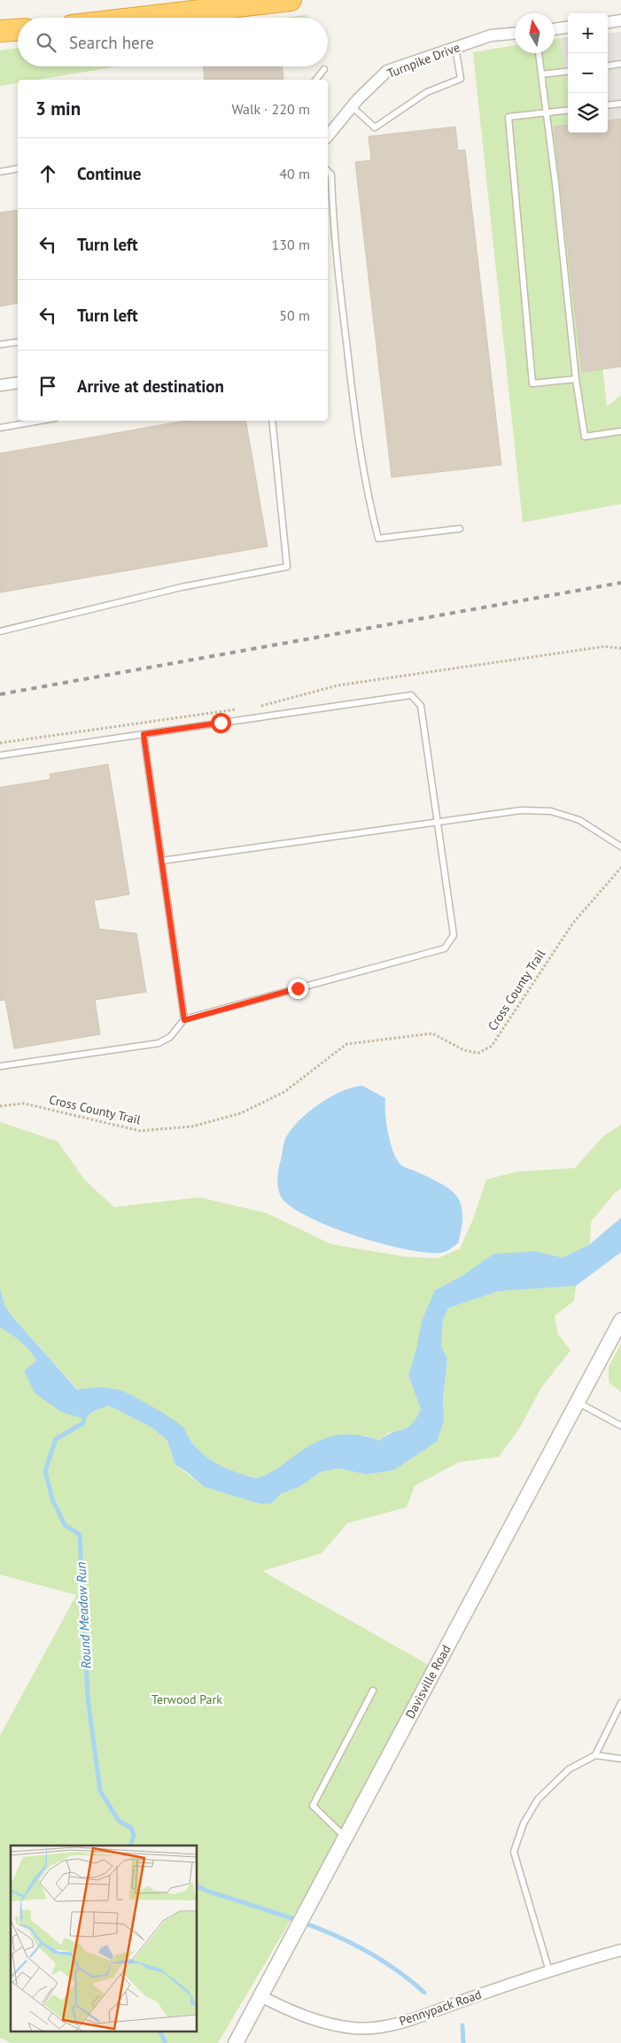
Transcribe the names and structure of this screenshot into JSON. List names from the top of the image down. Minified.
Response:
{"streets":{"street":["Turnpike Drive","Davisville Road","Pennypack Road"],"path":["Cross County Trail"]},"crossings":[["Davisville Road","Pennypack Road"]],"water":["Round Meadow Run"],"parks":["Terwood Park"],"north":"top","page":{"map_buttons":["+","−"],"search":"Search here","heading":["3 min","Walk · 220 m"],"list":[["Continue","40 m"],["Turn left","130 m"],["Turn left","50 m"],"Arrive at destination"]}}
